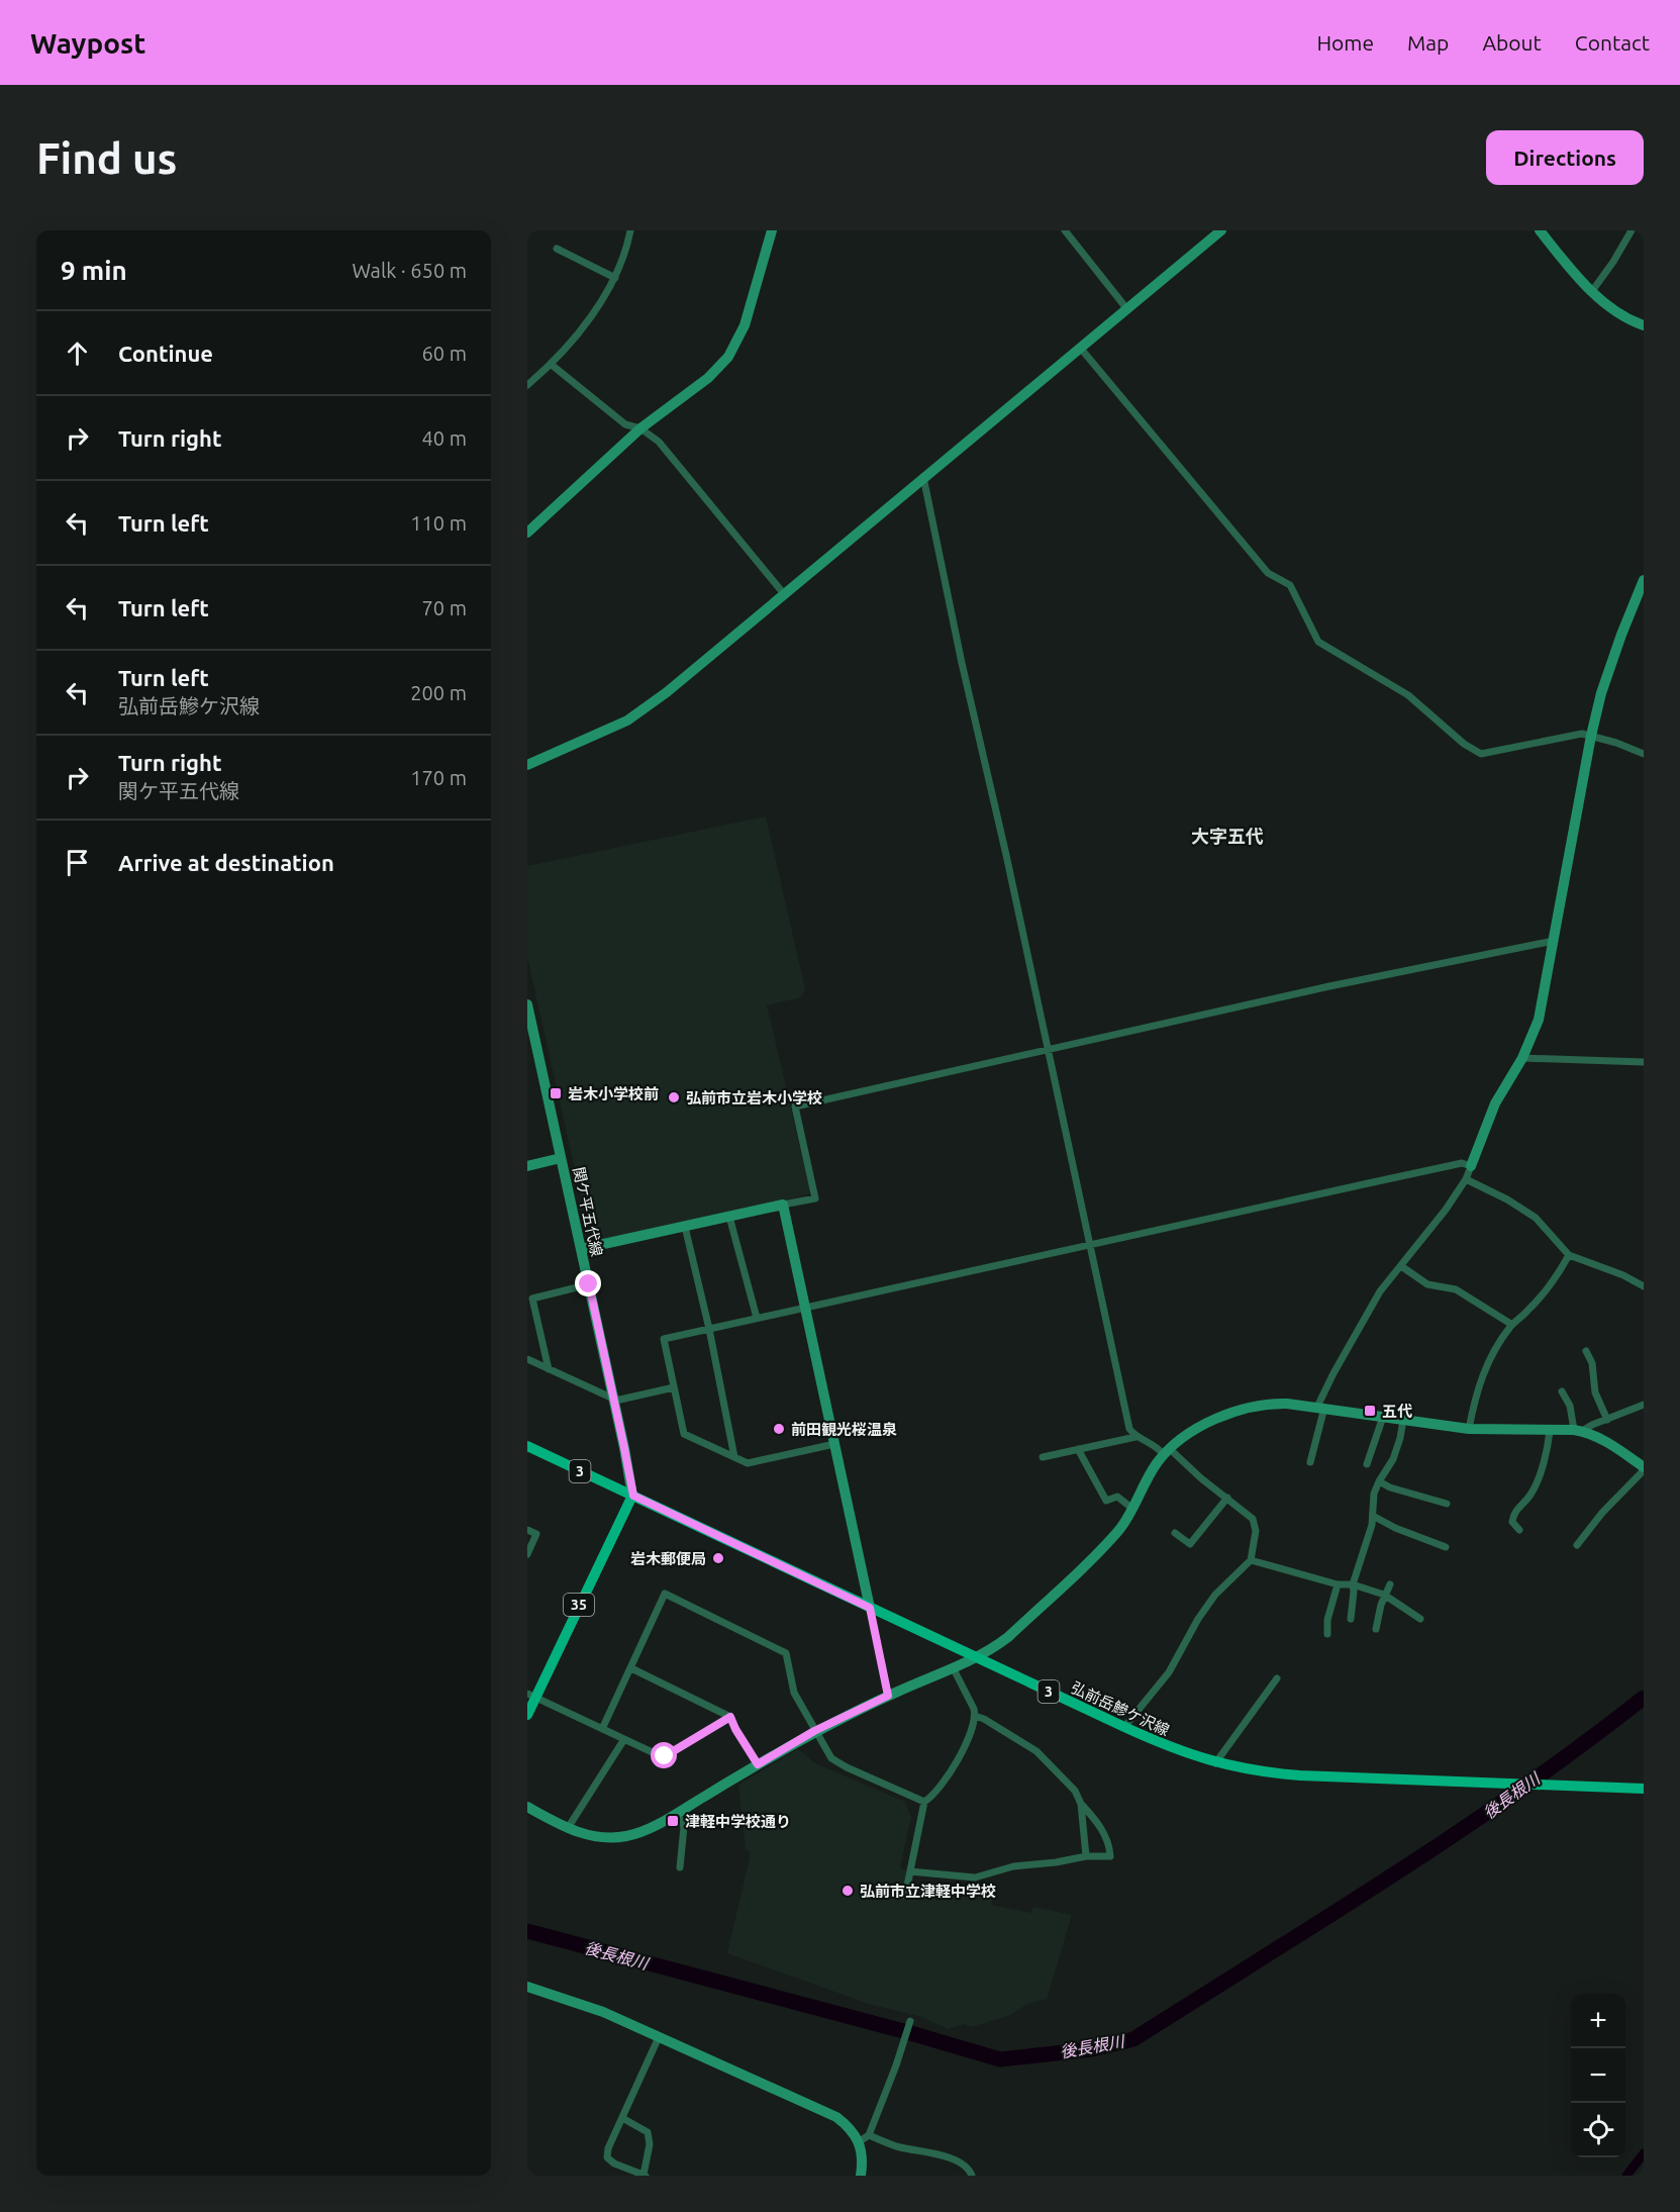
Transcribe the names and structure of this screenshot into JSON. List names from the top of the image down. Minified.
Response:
{"streets":{"main road":["3","35","弘前岳鰺ケ沢線"],"street":["関ケ平五代線"]},"crossings":[["関ケ平五代線","35"],["関ケ平五代線","弘前岳鰺ケ沢線"],["35","弘前岳鰺ケ沢線"]],"districts":["大字五代"],"water":["後長根川"],"places":{"transit":["岩木小学校前","五代","津軽中学校通り"],"other":["弘前市立岩木小学校","前田観光桜温泉","岩木郵便局","弘前市立津軽中学校"]},"page":{"header":"Waypost","nav":["Home","Map","About","Contact"],"buttons":"Directions","title":"Find us","heading":["9 min","Walk · 650 m"],"list":[["Continue","60 m"],["Turn right","40 m"],["Turn left","110 m"],["Turn left","70 m"],["Turn left","弘前岳鰺ケ沢線","200 m"],["Turn right","関ケ平五代線","170 m"],"Arrive at destination"],"map_buttons":["+","−"]}}
